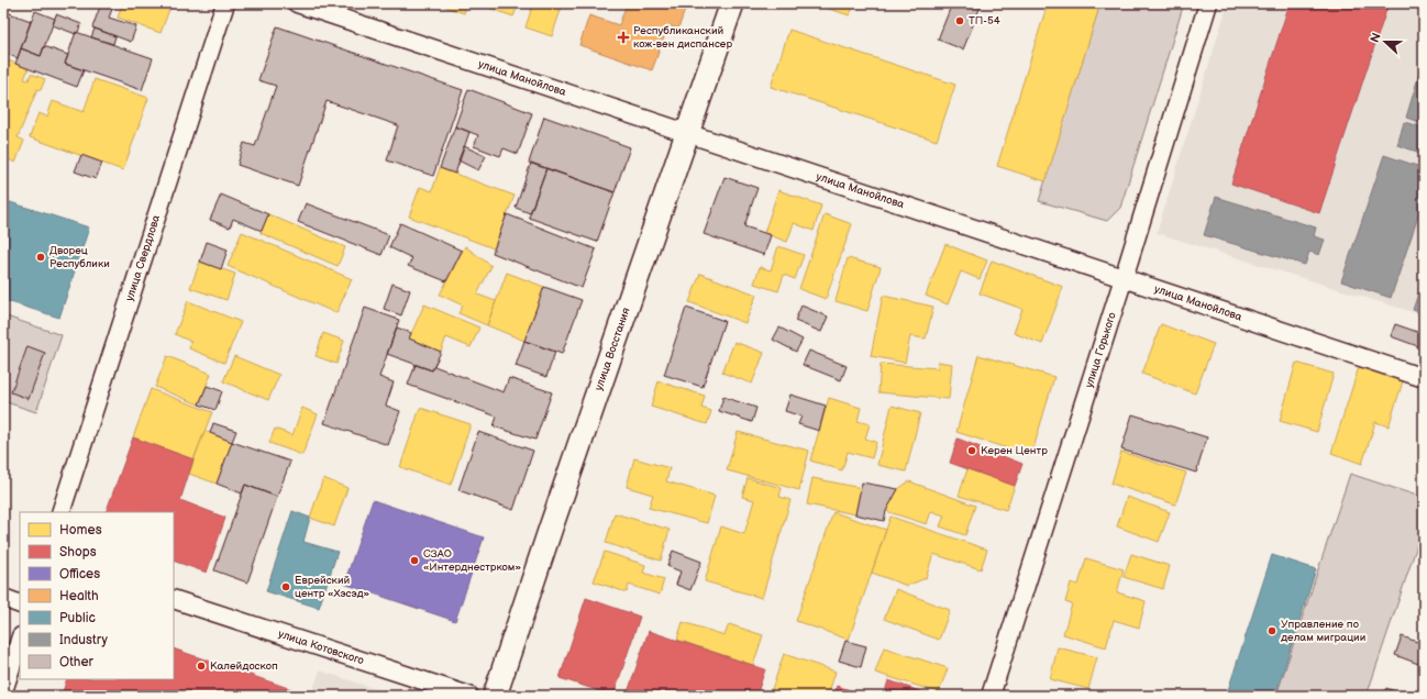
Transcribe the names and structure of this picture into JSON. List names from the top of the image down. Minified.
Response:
{"streets":{"street":["улица Манойлова","улица Свердлова","улица Восстания","улица Горького","улица Котовского"]},"crossings":[["улица Манойлова","улица Восстания"],["улица Манойлова","улица Горького"]],"places":{"other":["ТП-54","Дворец Республики","Керен Центр","СЗАО «Интерднестрком»","Еврейский центр «Хэсэд»","Управление по делам миграции","Калейдоскоп"],"health":["Республиканский кож-вен диспансер"]},"legend":["Homes","Shops","Offices","Health","Public","Industry","Other"],"north":"left"}
